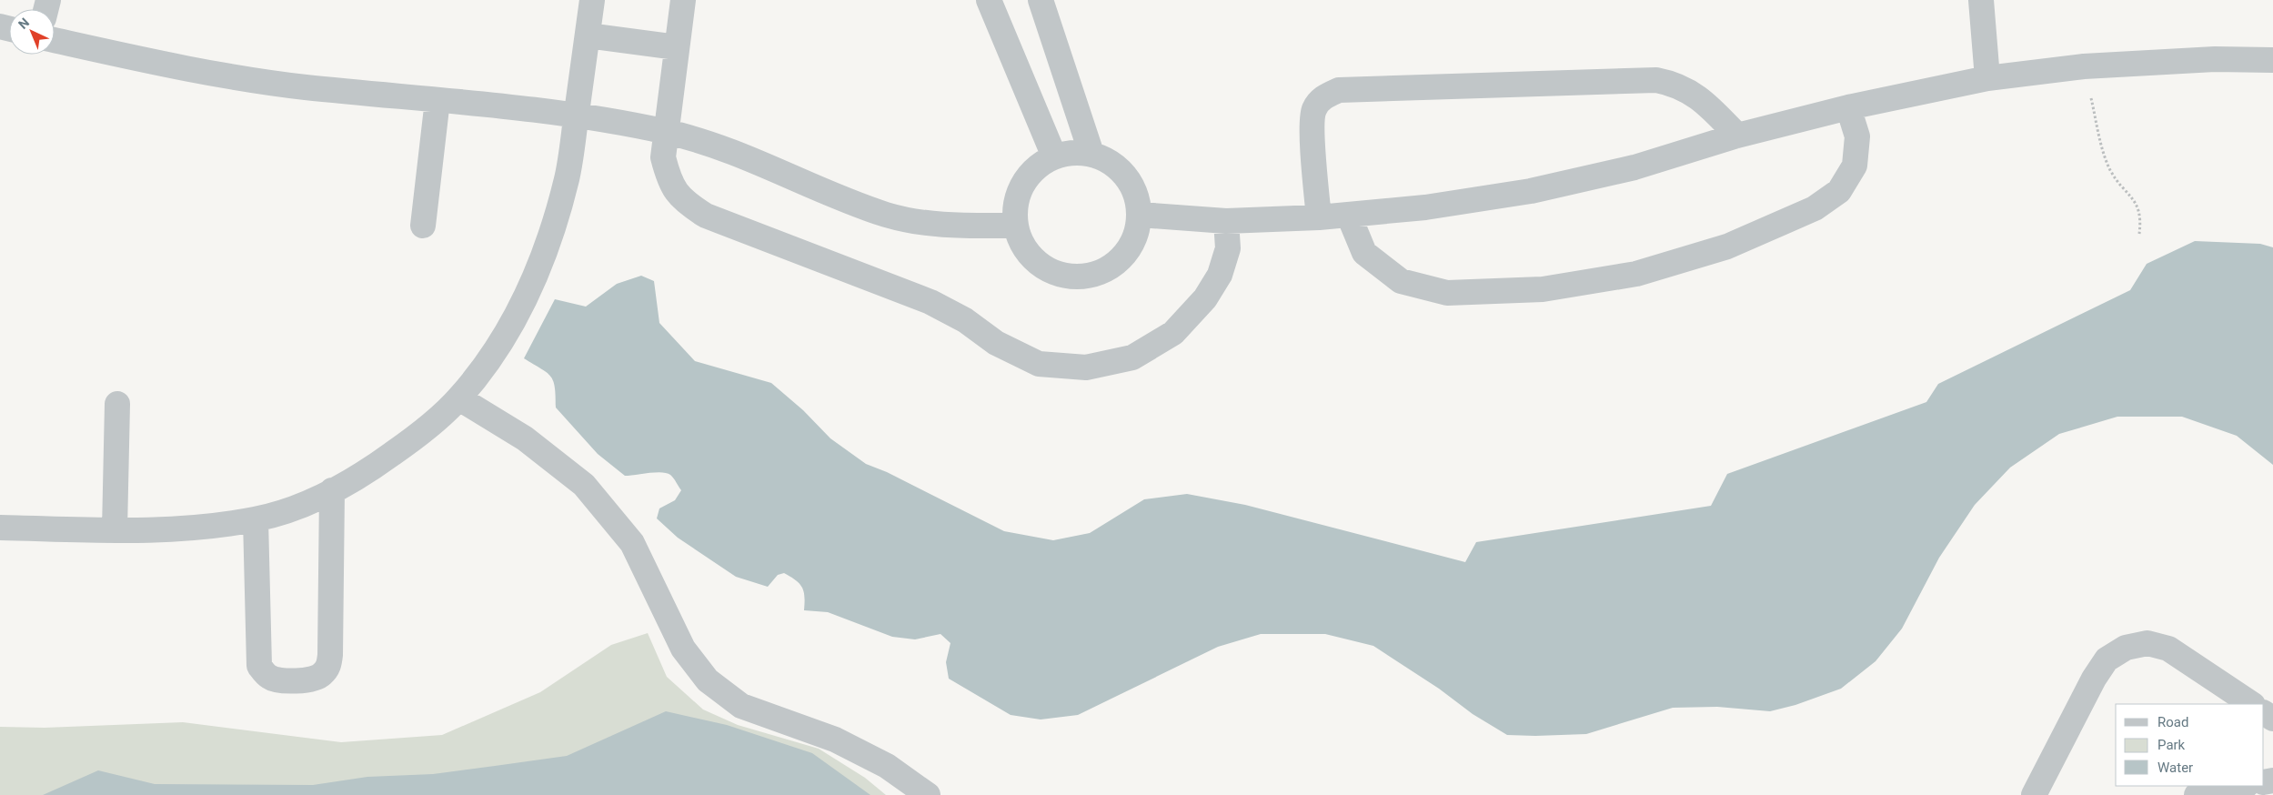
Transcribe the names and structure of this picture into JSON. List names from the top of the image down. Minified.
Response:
{"legend":["Road","Park","Water"],"north":"top left"}
